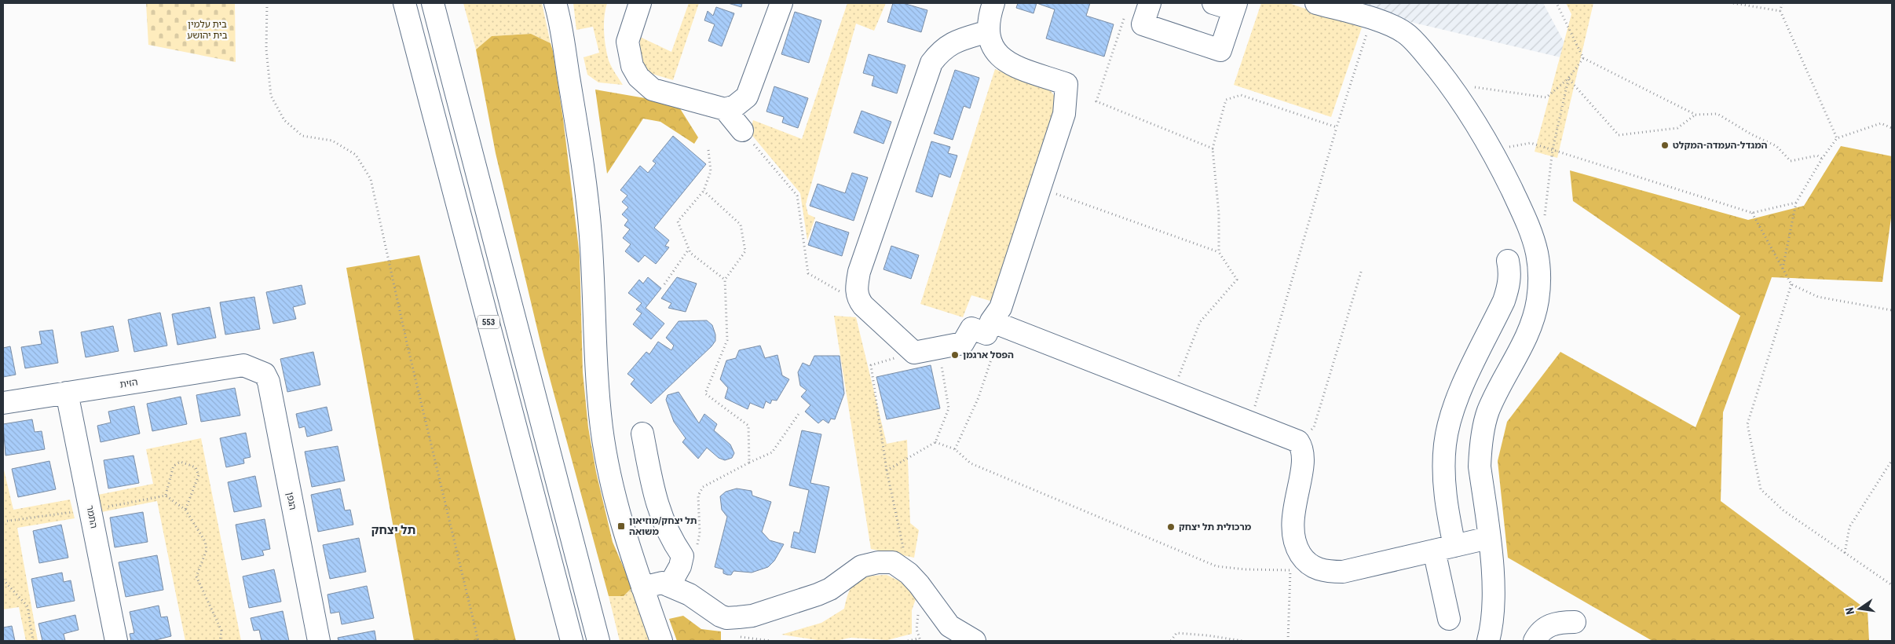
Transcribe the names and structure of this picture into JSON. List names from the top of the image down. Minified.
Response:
{"streets":{"street":["553","הזית","הגפן","התמר"]},"crossings":[["הזית","הגפן"],["הזית","התמר"]],"districts":["תל יצחק"],"parks":["בית עלמין בית יהושע"],"places":{"other":["המגדל-העמדה-המקלט","הפסל ארגמן","מרכולית תל יצחק"],"transit":["תל יצחק/מוזיאון משואה"]},"north":"left"}
